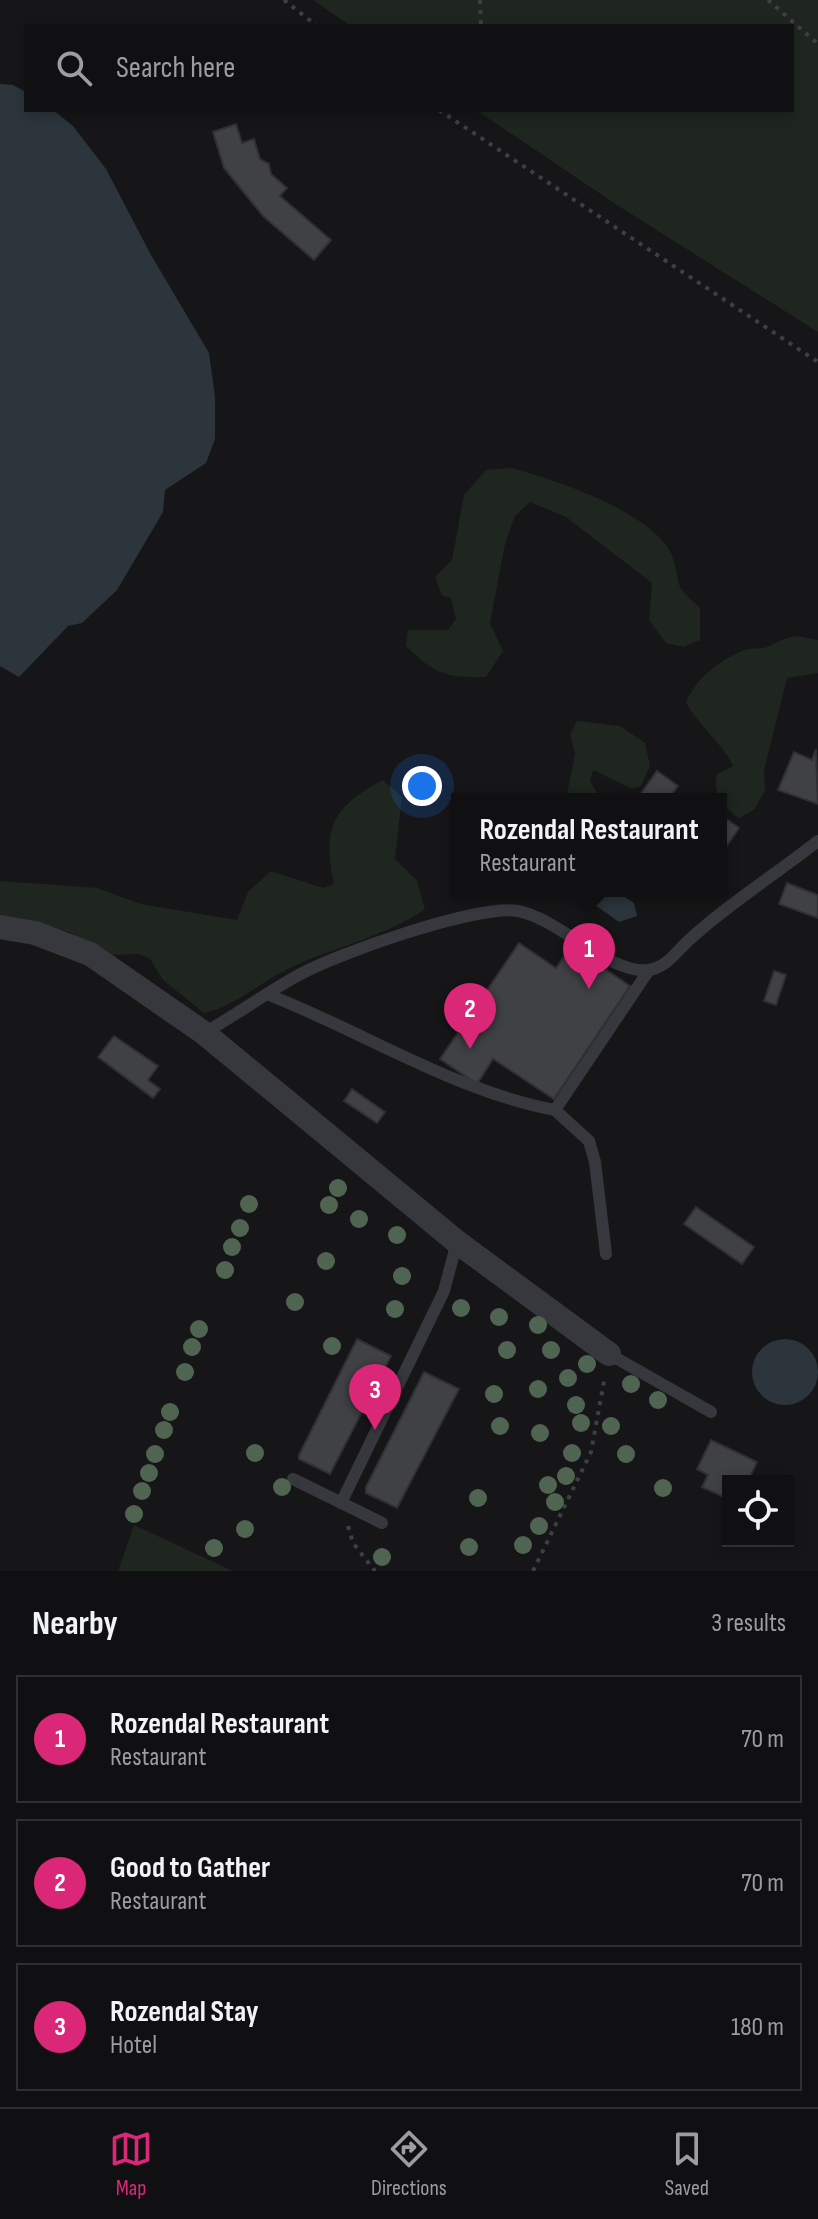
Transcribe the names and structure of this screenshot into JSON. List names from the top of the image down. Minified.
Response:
{"page":{"search":"Search here","popup":["Rozendal Restaurant","Restaurant"],"pins":["1","2","3"],"heading":["Nearby","3 results"],"list":[{"mark":"1","name":"Rozendal Restaurant","note":"Restaurant","value":"70 m"},{"mark":"2","name":"Good to Gather","note":"Restaurant","value":"70 m"},{"mark":"3","name":"Rozendal Stay","note":"Hotel","value":"180 m"}],"nav":["Map","Directions","Saved"]}}
